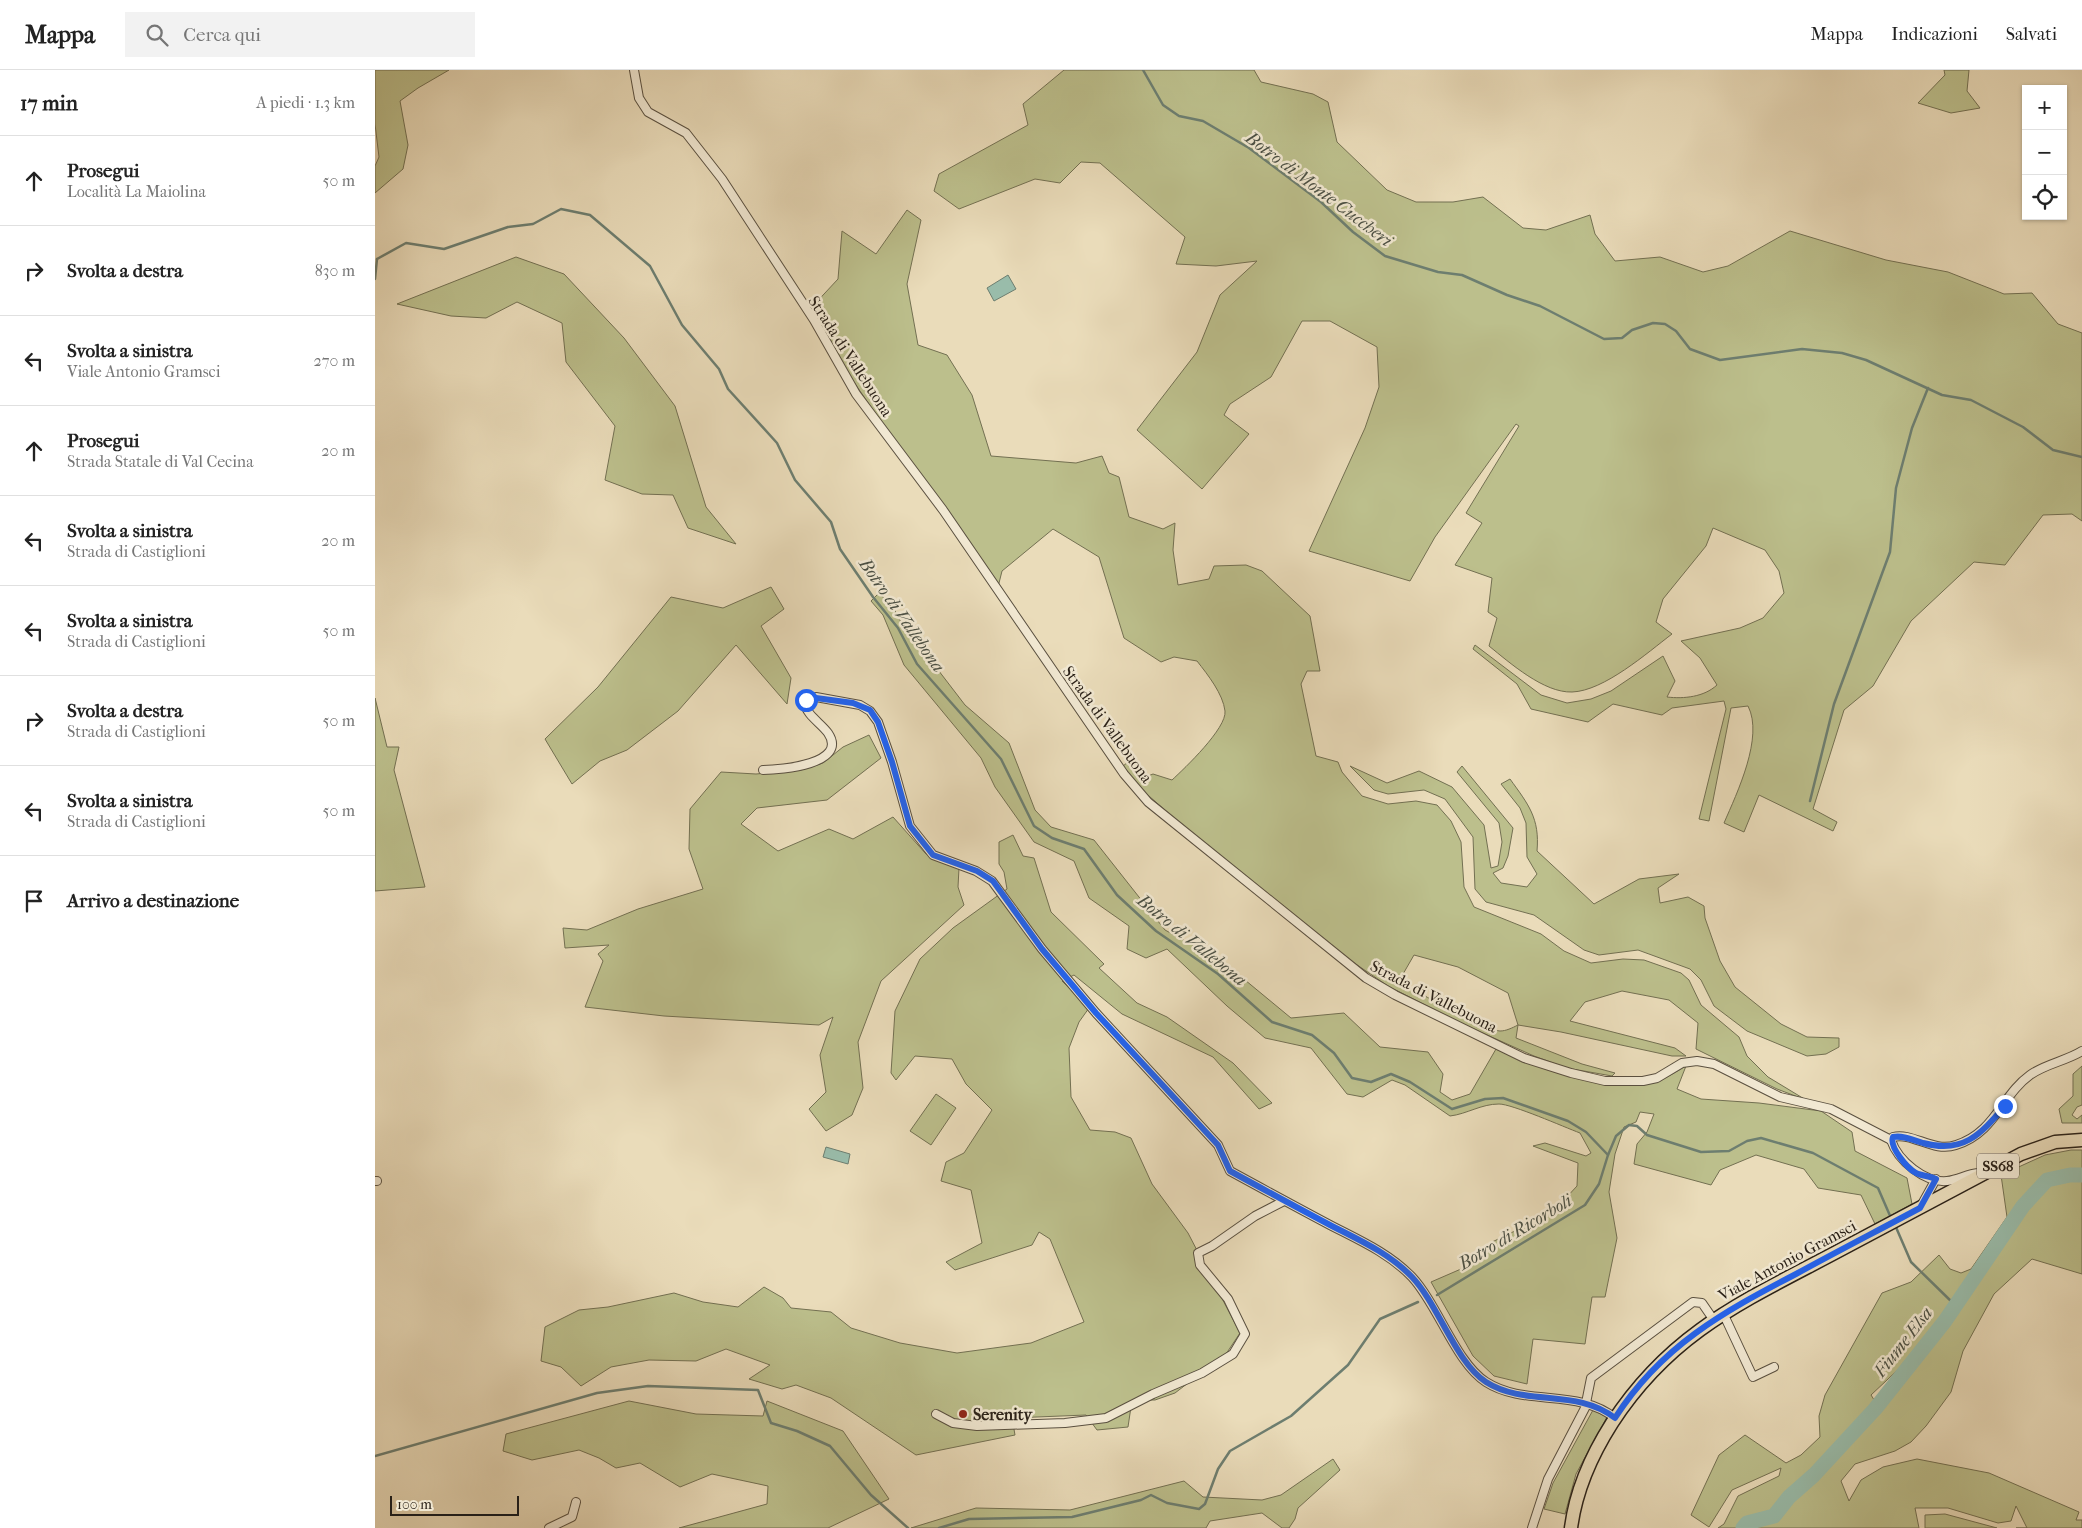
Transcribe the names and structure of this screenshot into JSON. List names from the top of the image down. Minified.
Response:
{"streets":{"main road":["SS68","Viale Antonio Gramsci"],"street":["Strada di Vallebuona"]},"crossings":[["SS68","Viale Antonio Gramsci"]],"water":["Botro di Monte Cuccheri","Botro di Vallebona","Botro di Ricorboli","Fiume Elsa"],"places":["Serenity"],"scale_bar":"100 m","page":{"header":"Mappa","search":"Cerca qui","nav":["Mappa","Indicazioni","Salvati"],"heading":["17 min","A piedi · 1.3 km"],"map_buttons":["+","−"],"list":[["Prosegui","Località La Maiolina","50 m"],["Svolta a destra","830 m"],["Svolta a sinistra","Viale Antonio Gramsci","270 m"],["Prosegui","Strada Statale di Val Cecina","20 m"],["Svolta a sinistra","Strada di Castiglioni","20 m"],["Svolta a sinistra","Strada di Castiglioni","50 m"],["Svolta a destra","Strada di Castiglioni","50 m"],["Svolta a sinistra","Strada di Castiglioni","50 m"],"Arrivo a destinazione"],"scale":"100 m"}}
